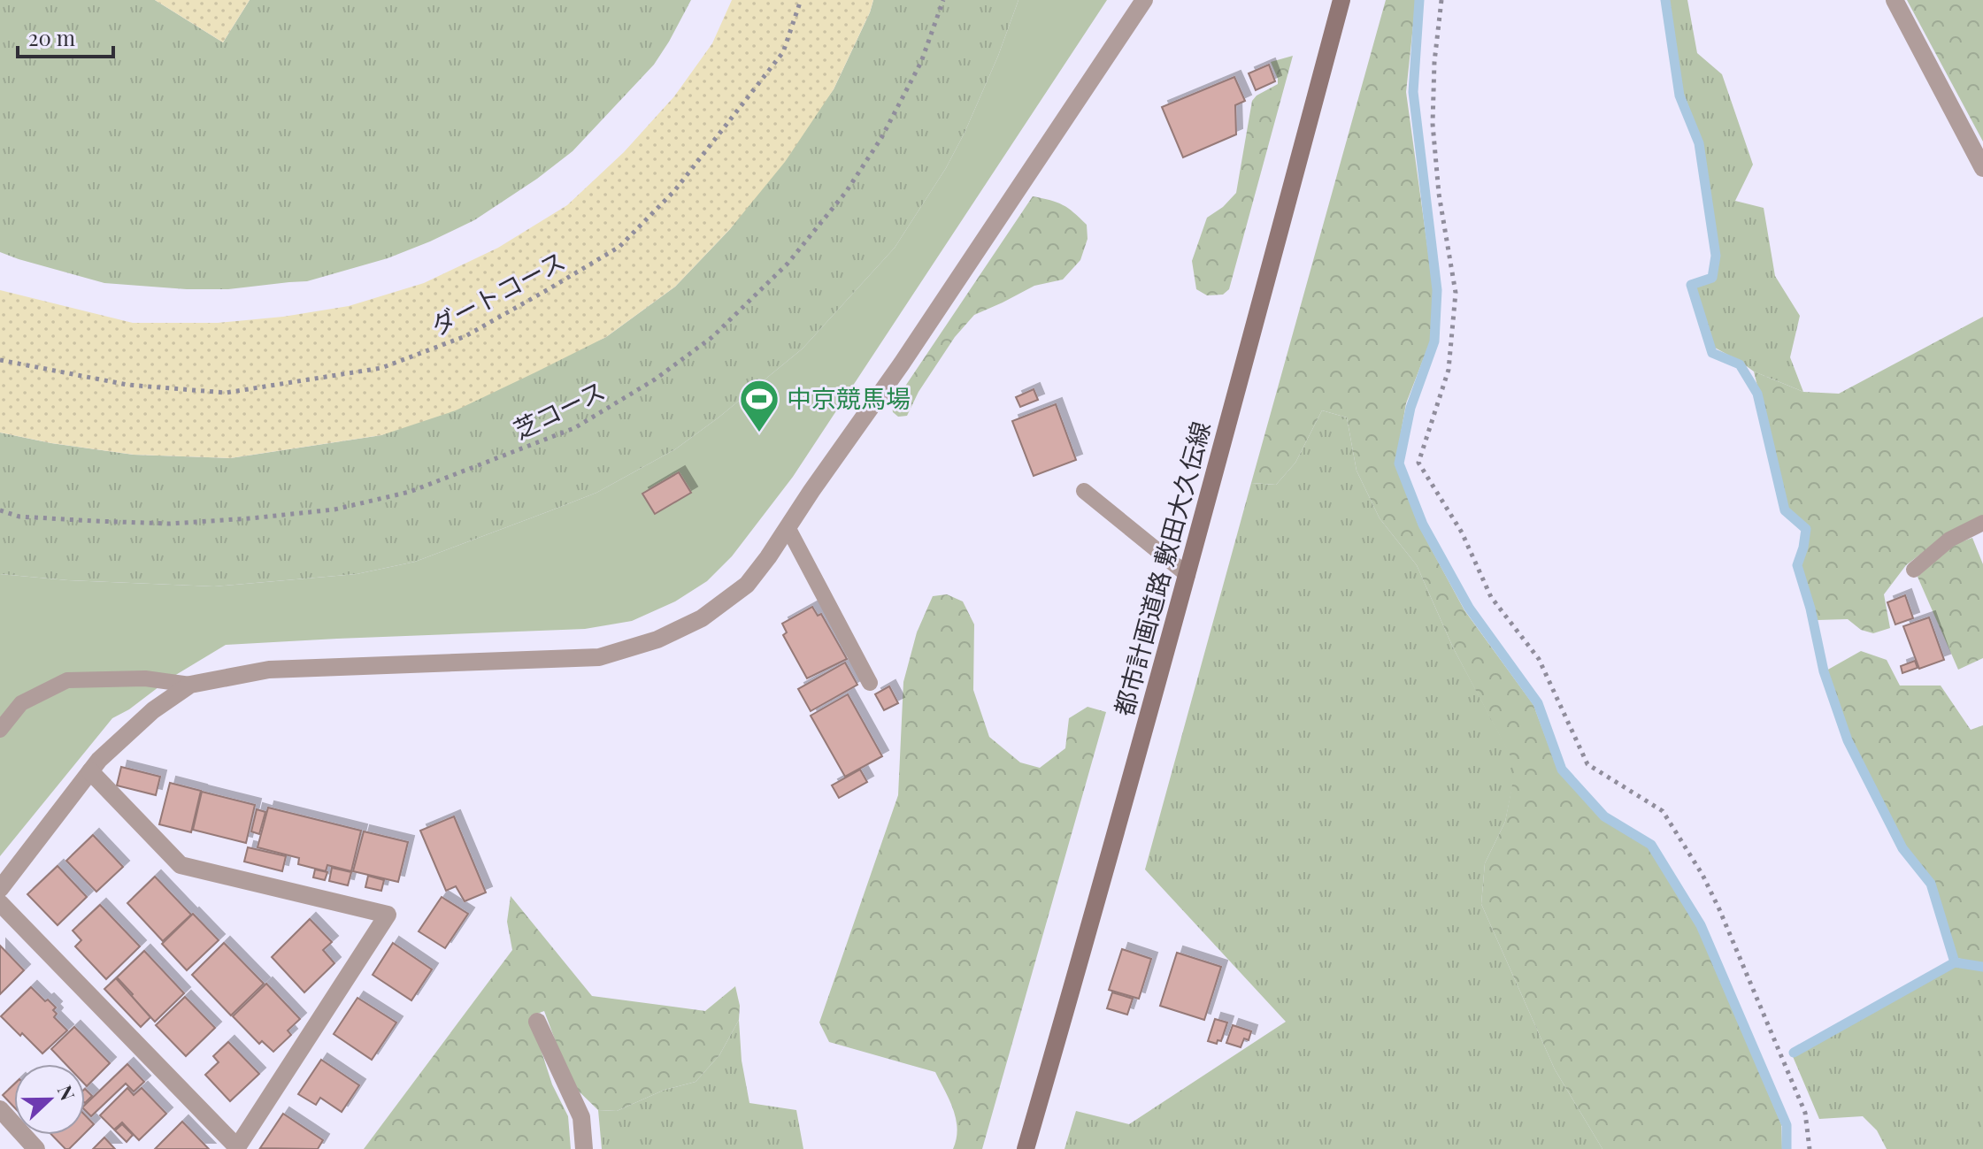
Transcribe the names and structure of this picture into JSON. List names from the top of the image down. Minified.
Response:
{"streets":{"street":["都市計画道路 敷田大久伝線"],"path":["ダートコース","芝コース"]},"places":{"sports":["中京競馬場"]},"scale_bar":"20 m","north":"right"}
